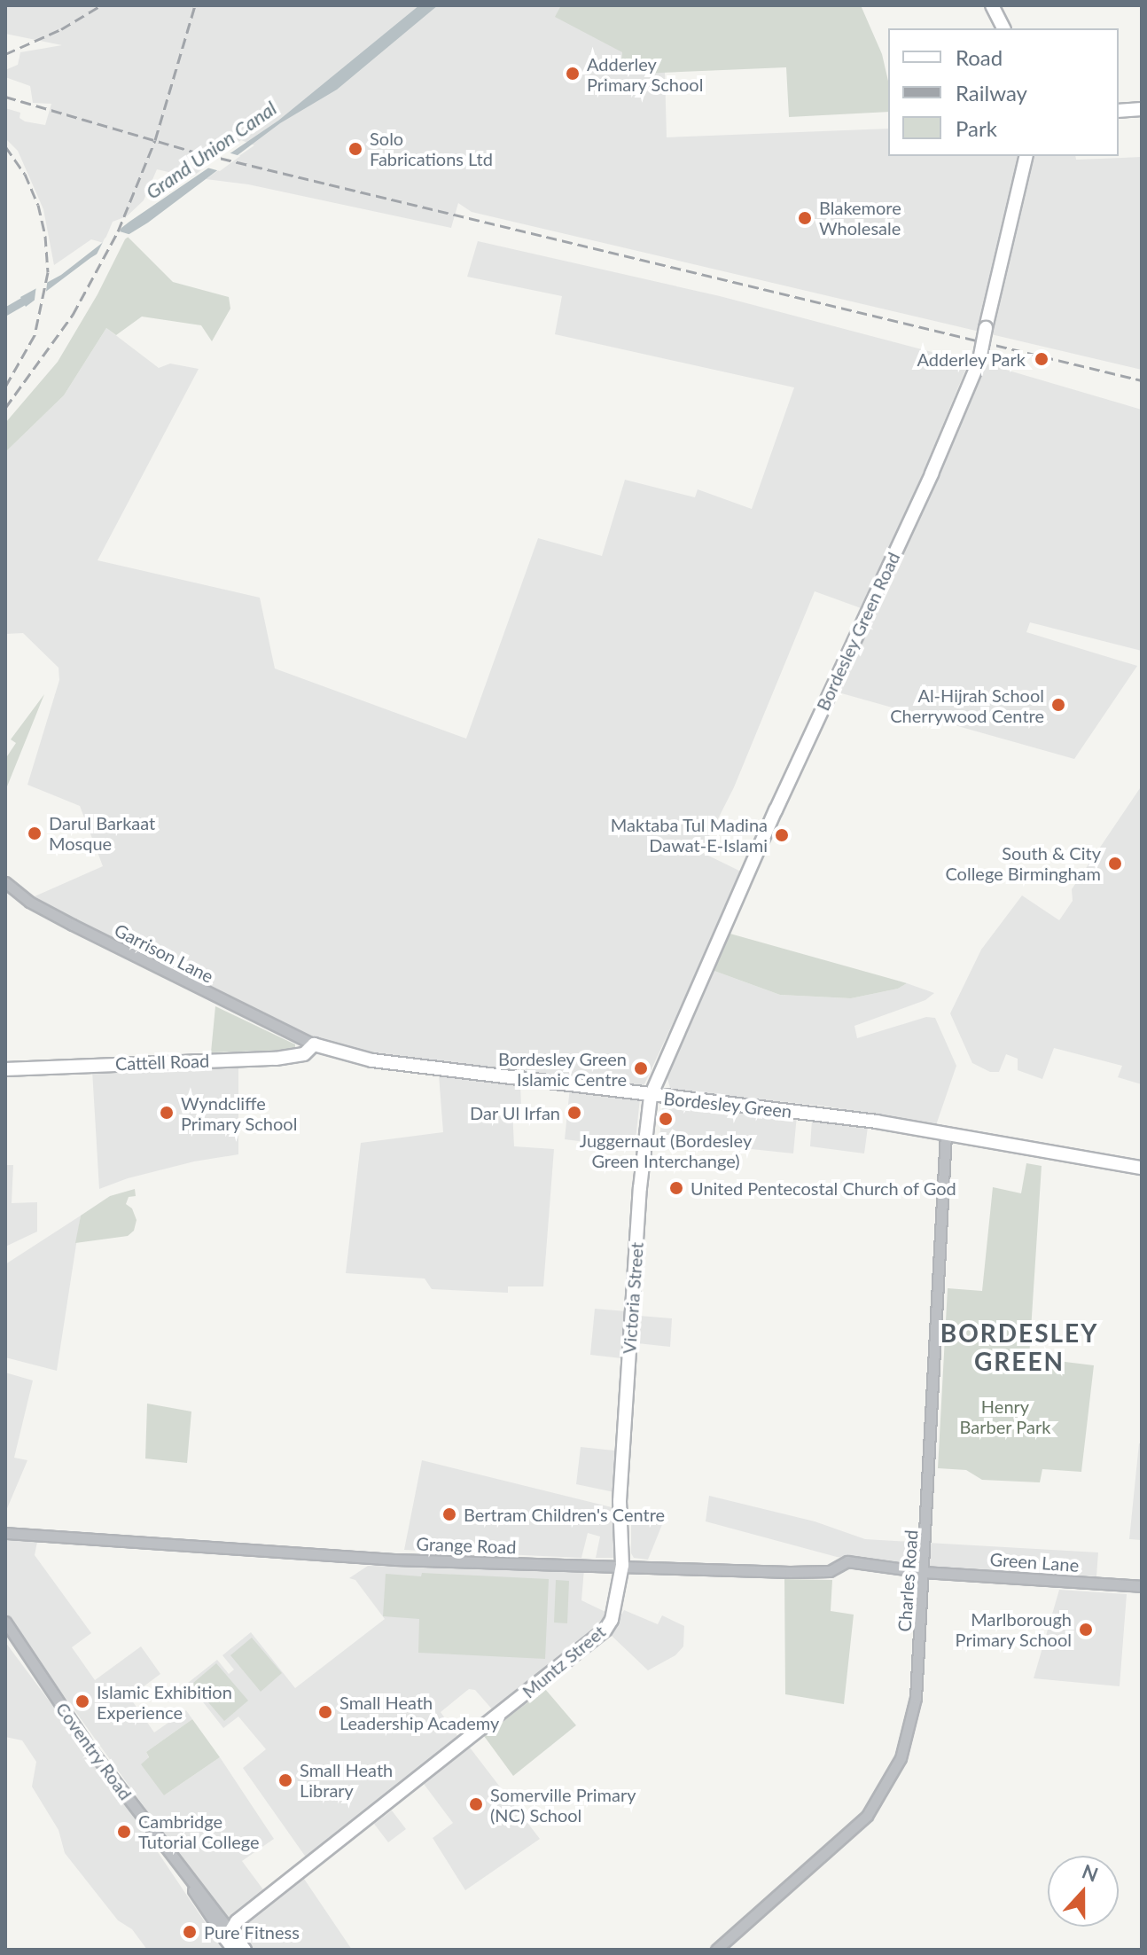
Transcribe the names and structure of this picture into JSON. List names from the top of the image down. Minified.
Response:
{"streets":{"main road":["Bordesley Green Road","Cattell Road","Bordesley Green","Victoria Street","Muntz Street","Coventry Road"],"street":["Garrison Lane","Grange Road","Green Lane","Charles Road"]},"crossings":[["Bordesley Green Road","Bordesley Green"],["Bordesley Green Road","Victoria Street"],["Garrison Lane","Cattell Road"],["Garrison Lane","Bordesley Green"],["Cattell Road","Bordesley Green"],["Bordesley Green","Victoria Street"],["Bordesley Green","Charles Road"],["Victoria Street","Muntz Street"],["Grange Road","Green Lane"],["Grange Road","Charles Road"],["Grange Road","Muntz Street"],["Green Lane","Charles Road"],["Muntz Street","Coventry Road"]],"districts":["BORDESLEY GREEN"],"water":["Grand Union Canal"],"parks":["Henry Barber Park"],"places":["Adderley Primary School","Solo Fabrications Ltd","Blakemore Wholesale","Adderley Park","Al-Hijrah School Cherrywood Centre","Darul Barkaat Mosque","Maktaba Tul Madina Dawat-E-Islami","South & City College Birmingham","Bordesley Green Islamic Centre","Wyndcliffe Primary School","Dar Ul Irfan","Juggernaut (Bordesley Green Interchange)","United Pentecostal Church of God","Bertram Children's Centre","Marlborough Primary School","Islamic Exhibition Experience","Small Heath Leadership Academy","Small Heath Library","Somerville Primary (NC) School","Cambridge Tutorial College","Pure Fitness"],"legend":["Road","Railway","Park"],"north":"top"}
